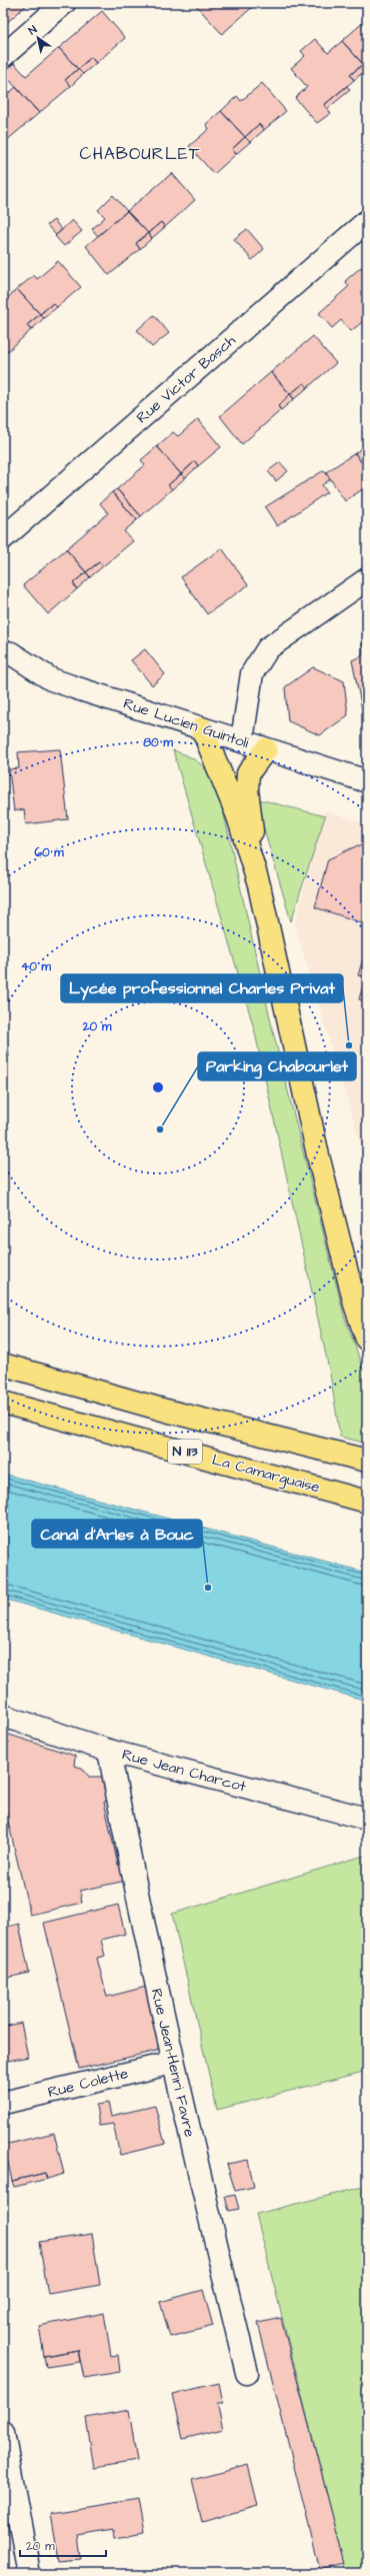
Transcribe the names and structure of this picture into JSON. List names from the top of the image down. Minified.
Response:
{"streets":{"highway":["N 113","La Camarguaise"],"street":["Rue Victor Basch","Rue Lucien Guintoli","Rue Jean Charcot","Rue Jean-Henri Favre","Rue Colette"]},"crossings":[["Rue Jean Charcot","Rue Jean-Henri Favre"],["Rue Jean-Henri Favre","Rue Colette"]],"districts":["CHABOURLET"],"places":["Lycée professionnel Charles Privat","Parking Chabourlet","Canal d'Arles à Bouc"],"scale_bar":"20 m","north":"top left","rings":["80 m","60 m","40 m","20 m"]}
